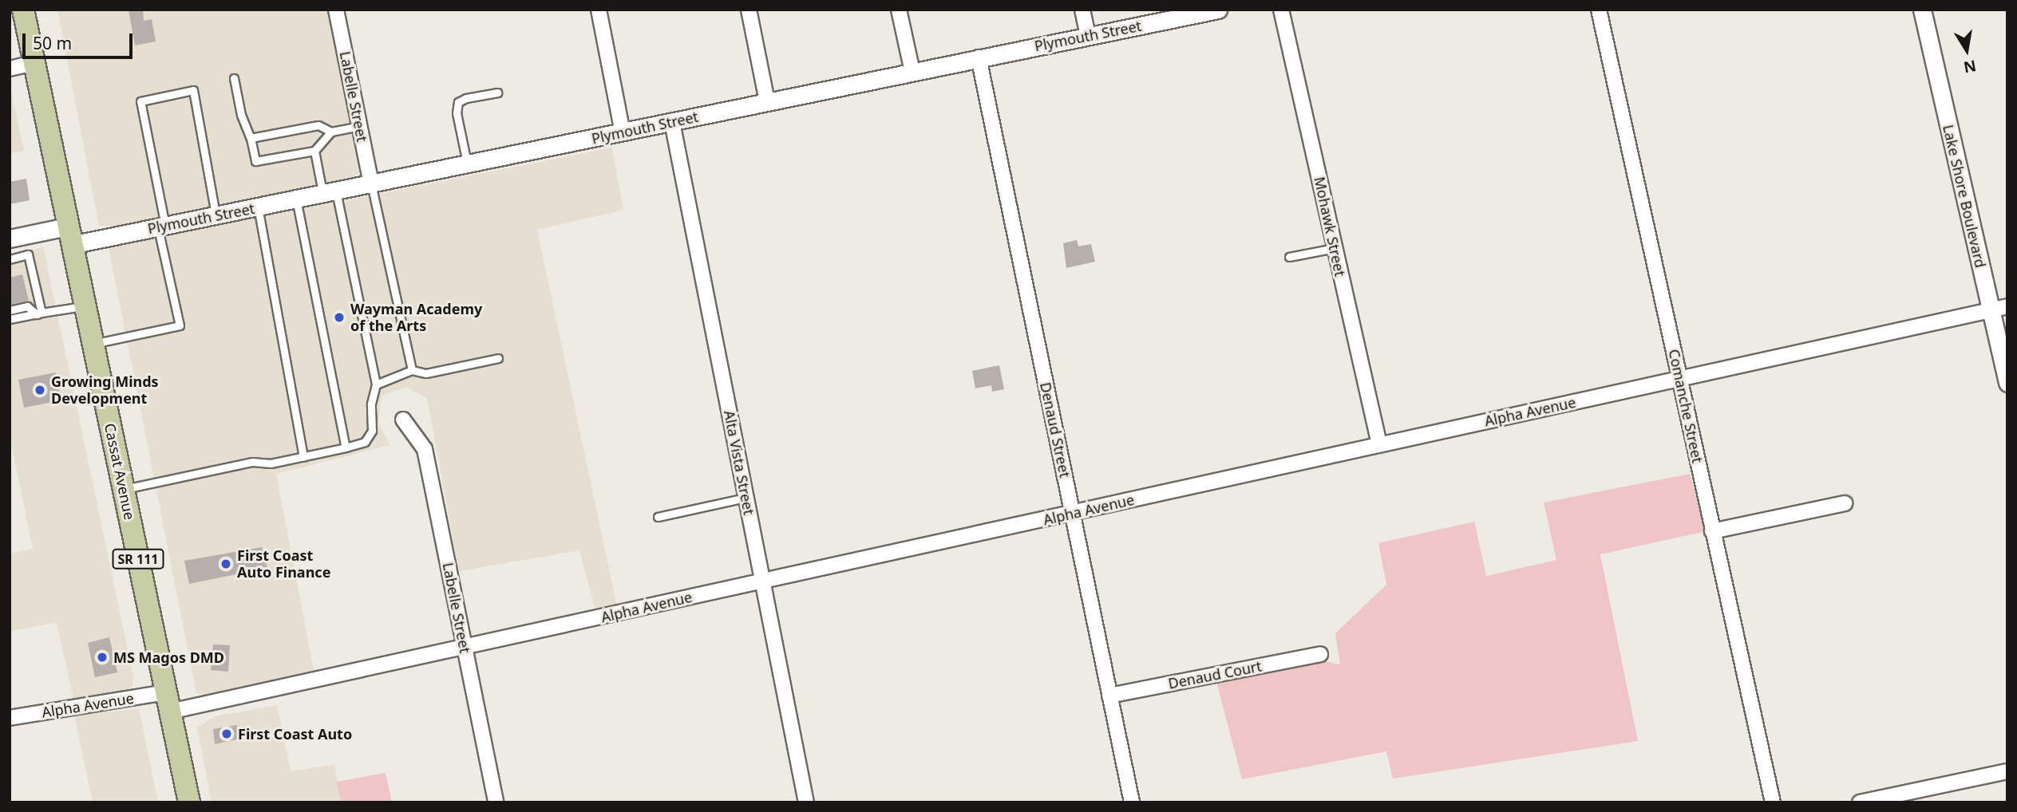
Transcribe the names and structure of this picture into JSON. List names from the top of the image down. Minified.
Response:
{"streets":{"main road":["Cassat Avenue","SR 111"],"street":["Plymouth Street","Labelle Street","Lake Shore Boulevard","Mohawk Street","Comanche Street","Alpha Avenue","Denaud Street","Alta Vista Street","Denaud Court"]},"crossings":[["Plymouth Street","Labelle Street"],["Plymouth Street","Denaud Street"],["Plymouth Street","Alta Vista Street"],["Plymouth Street","Cassat Avenue"],["Labelle Street","Alpha Avenue"],["Lake Shore Boulevard","Alpha Avenue"],["Mohawk Street","Alpha Avenue"],["Comanche Street","Alpha Avenue"],["Alpha Avenue","Denaud Street"],["Alpha Avenue","Alta Vista Street"],["Alpha Avenue","Cassat Avenue"],["Denaud Street","Denaud Court"]],"places":["Wayman Academy of the Arts","Growing Minds Development","First Coast Auto Finance","MS Magos DMD","First Coast Auto"],"scale_bar":"50 m","north":"bottom"}
